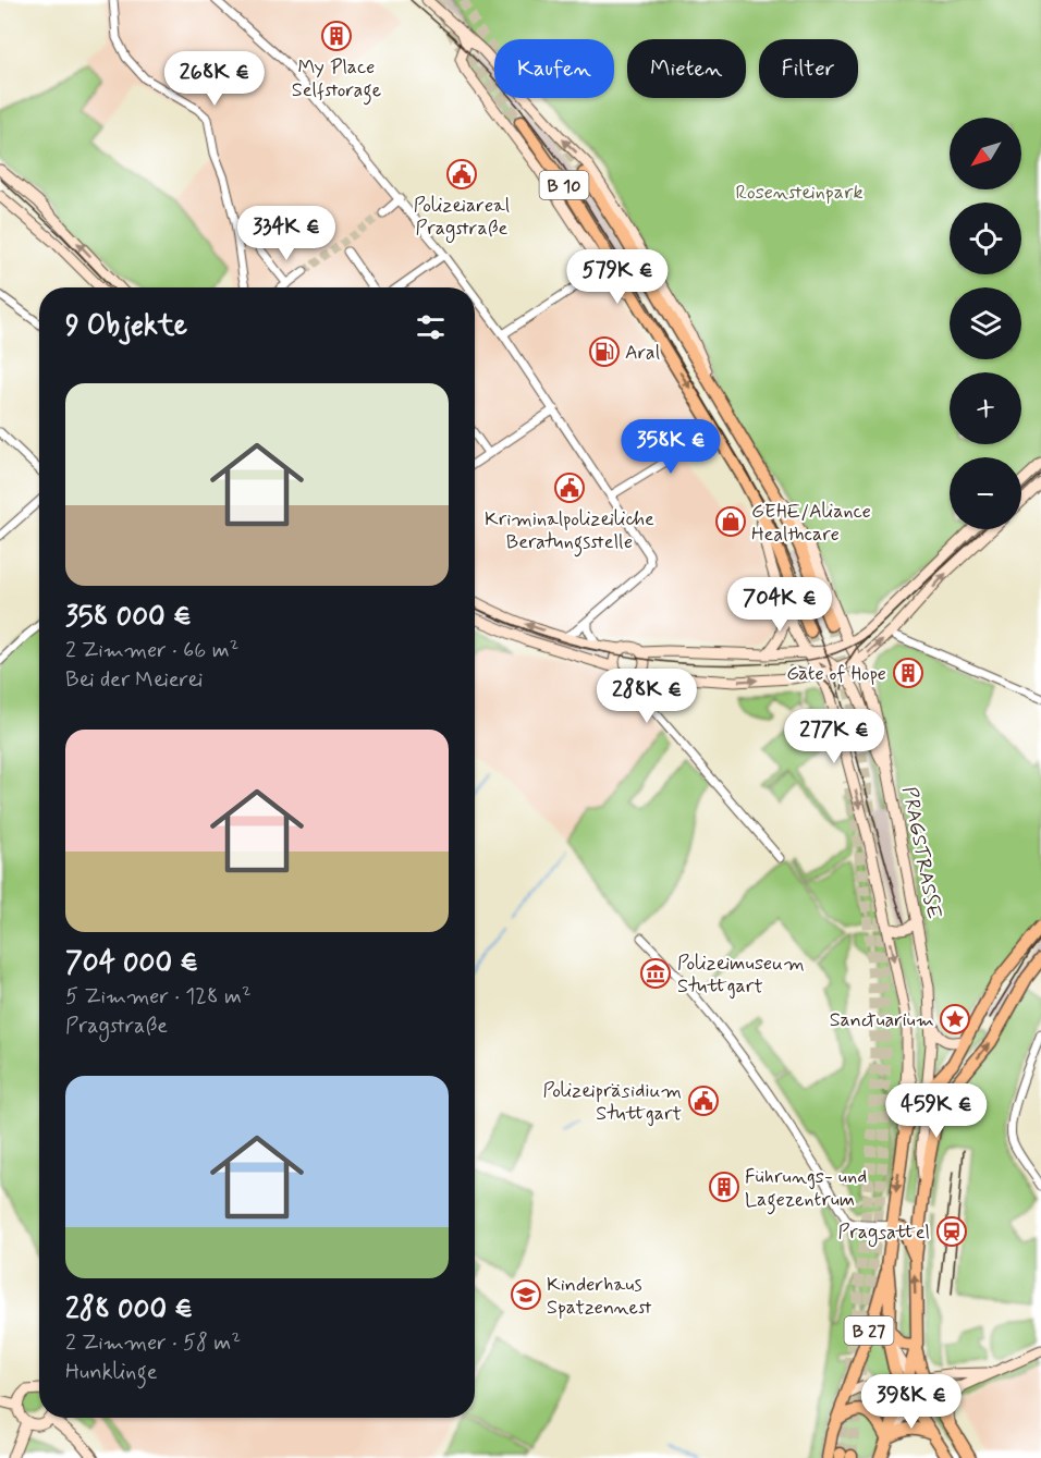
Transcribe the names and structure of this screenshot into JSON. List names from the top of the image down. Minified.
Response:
{"streets":{"main road":["B 10","PRAGSTRASSE","B 27"]},"crossings":[["B 10","PRAGSTRASSE"],["PRAGSTRASSE","B 27"]],"parks":["Rosensteinpark"],"places":{"building":["My Place Selfstorage","Gate of Hope","Führungs- und Lagezentrum"],"public building":["Polizeiareal Pragstraße","Kriminalpolizeiliche Beratungsstelle","Polizeipräsidium Stuttgart"],"fuel station":["Aral"],"shop":["GEHE/Aliance Healthcare"],"museum":["Polizeimuseum Stuttgart"],"place":["Sanctuarium"],"station":["Pragsattel"],"school or university":["Kinderhaus Spatzennest"]},"north":"bottom left","page":{"chip":["Kaufen","Mieten","Filter"],"price":["268K €","334K €","579K €","358K €","704K €","288K €","277K €","459K €","398K €"],"map_buttons":["+","−"],"heading":"9 Objekte","list":[{"name":"358 000 €","note":"2 Zimmer · 66 m² · Bei der Meierei"},{"name":"704 000 €","note":"5 Zimmer · 128 m² · Pragstraße"},{"name":"288 000 €","note":"2 Zimmer · 58 m² · Hunklinge"}]}}
